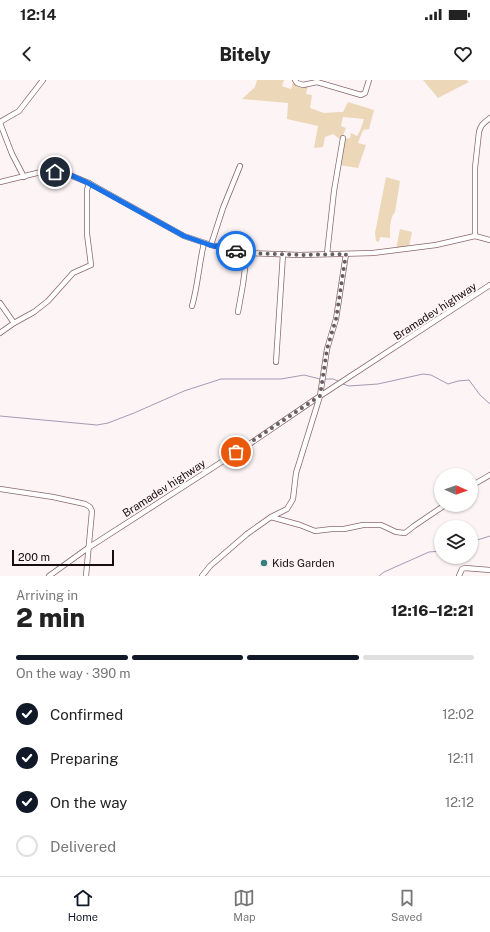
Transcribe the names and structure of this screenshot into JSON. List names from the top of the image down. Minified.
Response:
{"streets":{"street":["Bramadev highway"]},"places":["Kids Garden"],"scale_bar":"200 m","north":"right","page":{"status":"12:14","header":"Bitely","scale":"200 m","heading":["2 min","Arriving in","12:16–12:21"],"bar":"On the way · 390 m","list":[["Confirmed","12:02"],["Preparing","12:11"],["On the way","12:12"],"Delivered"],"tabs":["Home","Map","Saved"]}}
